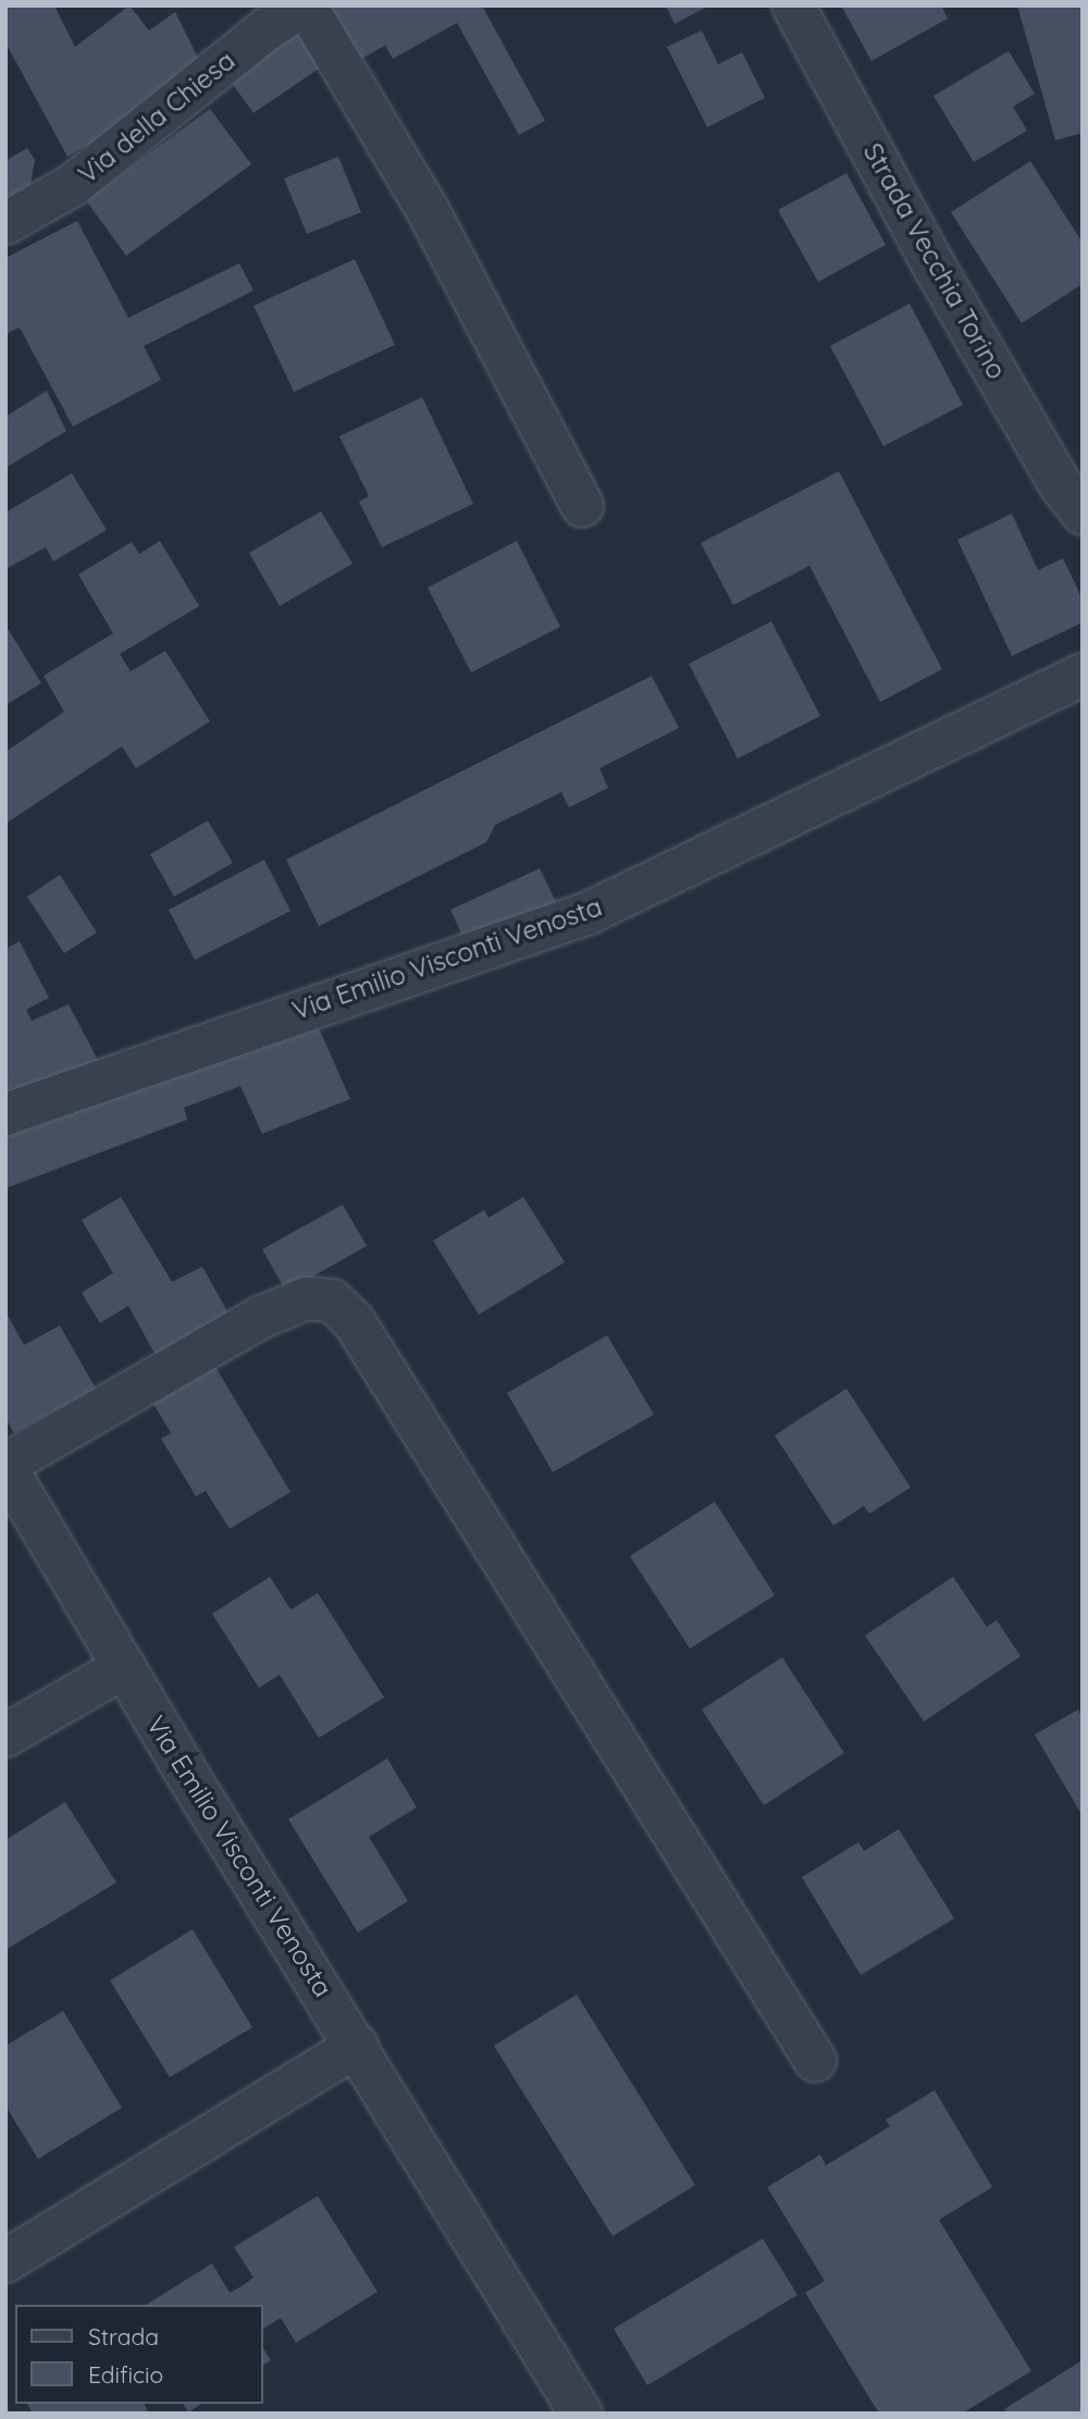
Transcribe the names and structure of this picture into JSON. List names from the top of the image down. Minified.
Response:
{"streets":{"street":["Via della Chiesa","Strada Vecchia Torino","Via Emilio Visconti Venosta"]},"legend":["Strada","Edificio"]}
